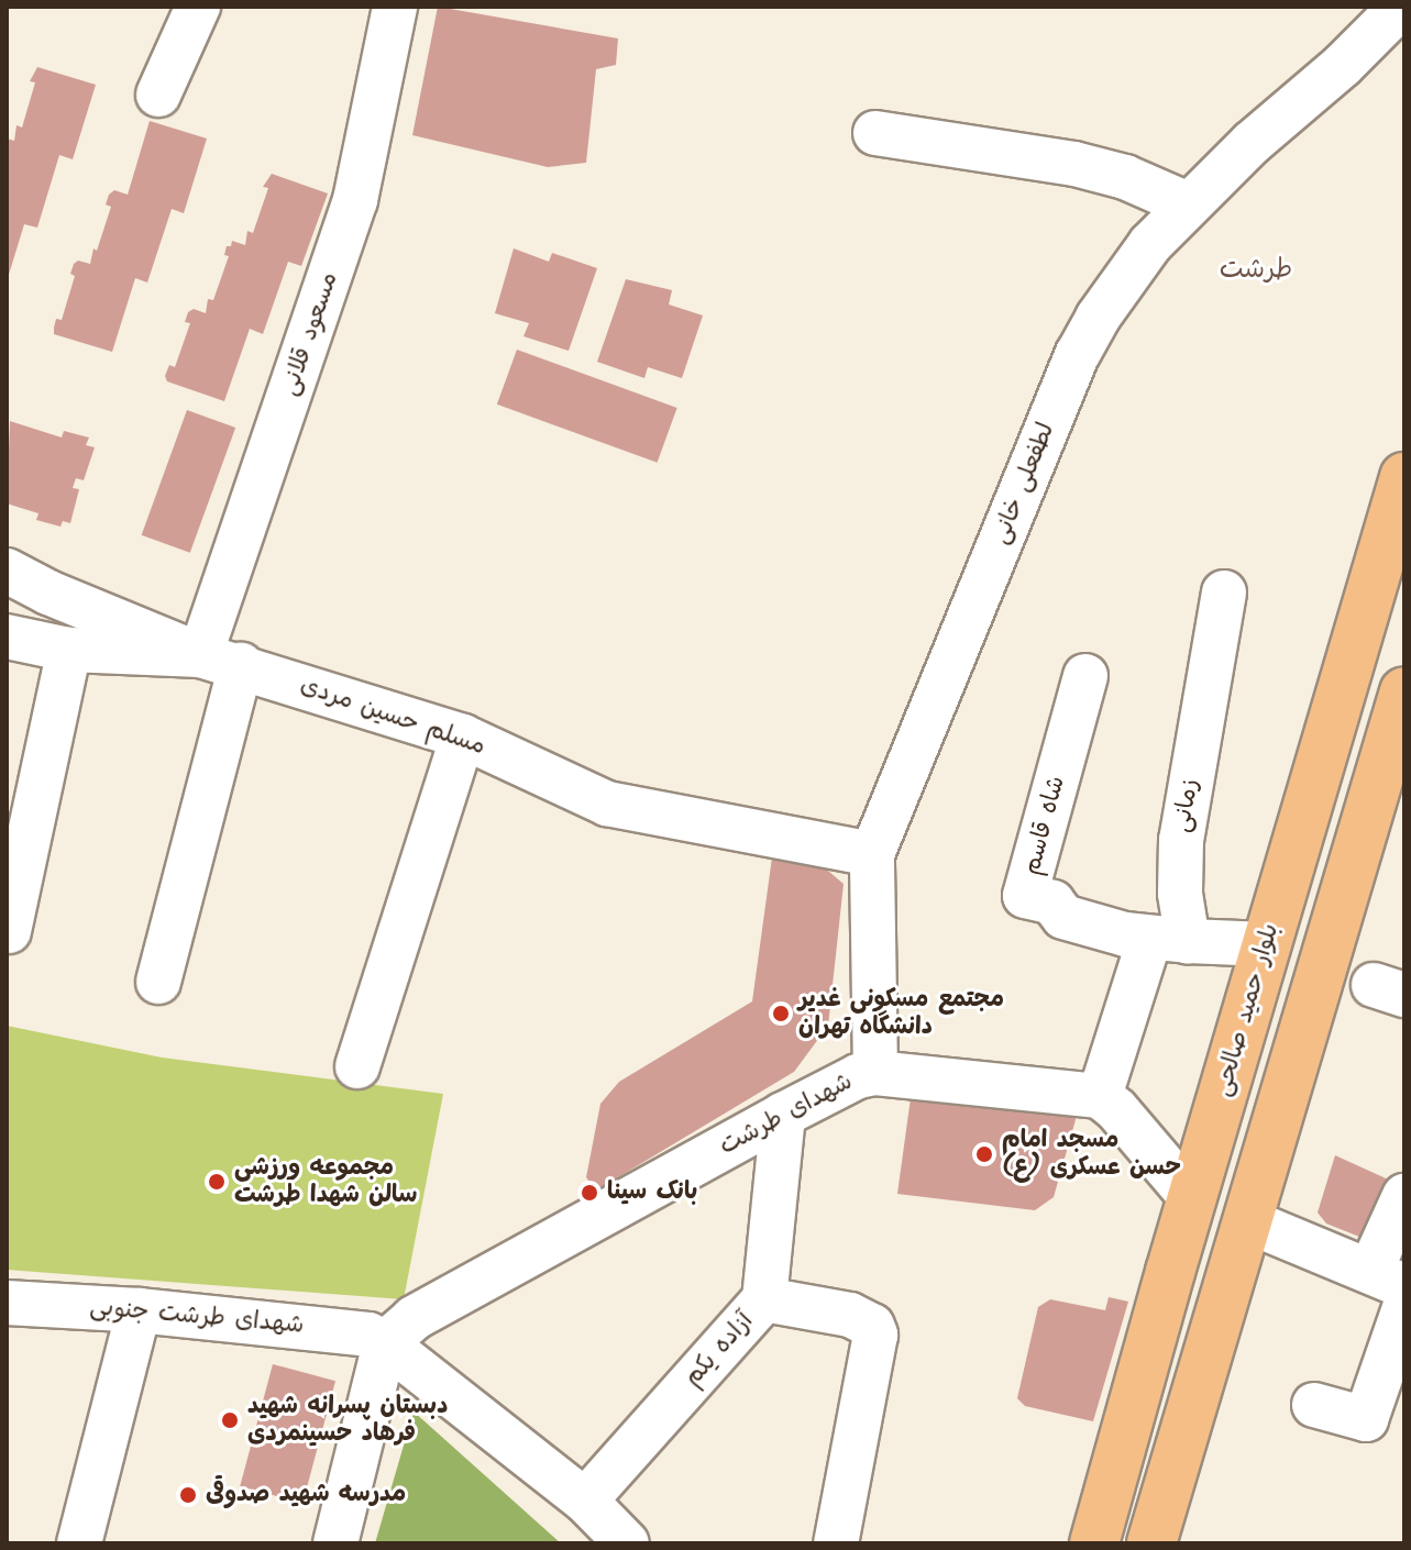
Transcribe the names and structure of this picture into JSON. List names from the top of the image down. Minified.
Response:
{"streets":{"main road":["بلوار حمید صالحی"],"street":["مسعود قلانی","لطفعلی خانی","مسلم حسین مردی","زمانی","شاه قاسم","شهدای طرشت","شهدای طرشت جنوبی","آزاده یکم"]},"crossings":[["مسعود قلانی","مسلم حسین مردی"],["لطفعلی خانی","مسلم حسین مردی"],["لطفعلی خانی","شهدای طرشت"],["زمانی","شاه قاسم"],["شهدای طرشت","شهدای طرشت جنوبی"],["شهدای طرشت","آزاده یکم"]],"districts":["طرشت"],"places":["مجتمع مسکونی غدیر دانشگاه تهران","مسجد امام حسن عسکری (ع)","مجموعه ورزشی سالن شهدا طرشت","بانک سینا","دبستان پسرانه شهيد فرهاد حسينمردی","مدرسه شهید صدوقی"]}
